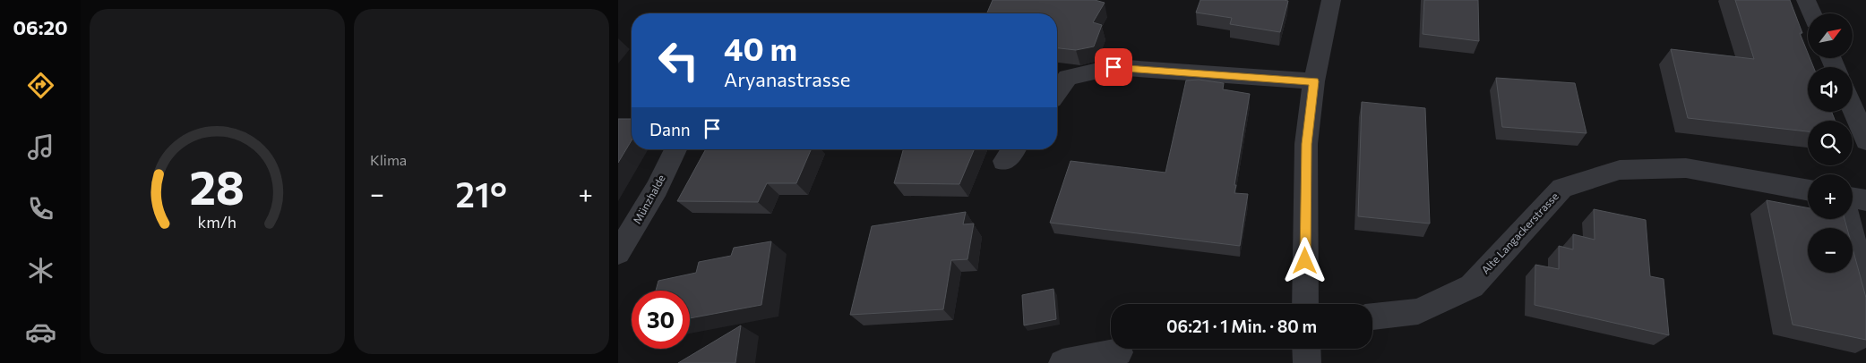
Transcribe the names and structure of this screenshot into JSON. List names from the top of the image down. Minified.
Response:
{"streets":{"street":["Münzhalde","Alte Langackerstrasse"]},"north":"top right","page":{"tabs":"06:20","tile":"Klima","map_buttons":["+","−"],"turn":["40 m","Aryanastrasse"],"then":"Dann","heat":["−","21°","+"],"limit":"30","trip":"06:21 · 1 Min. · 80 m","gauge":["28","km/h"]}}
